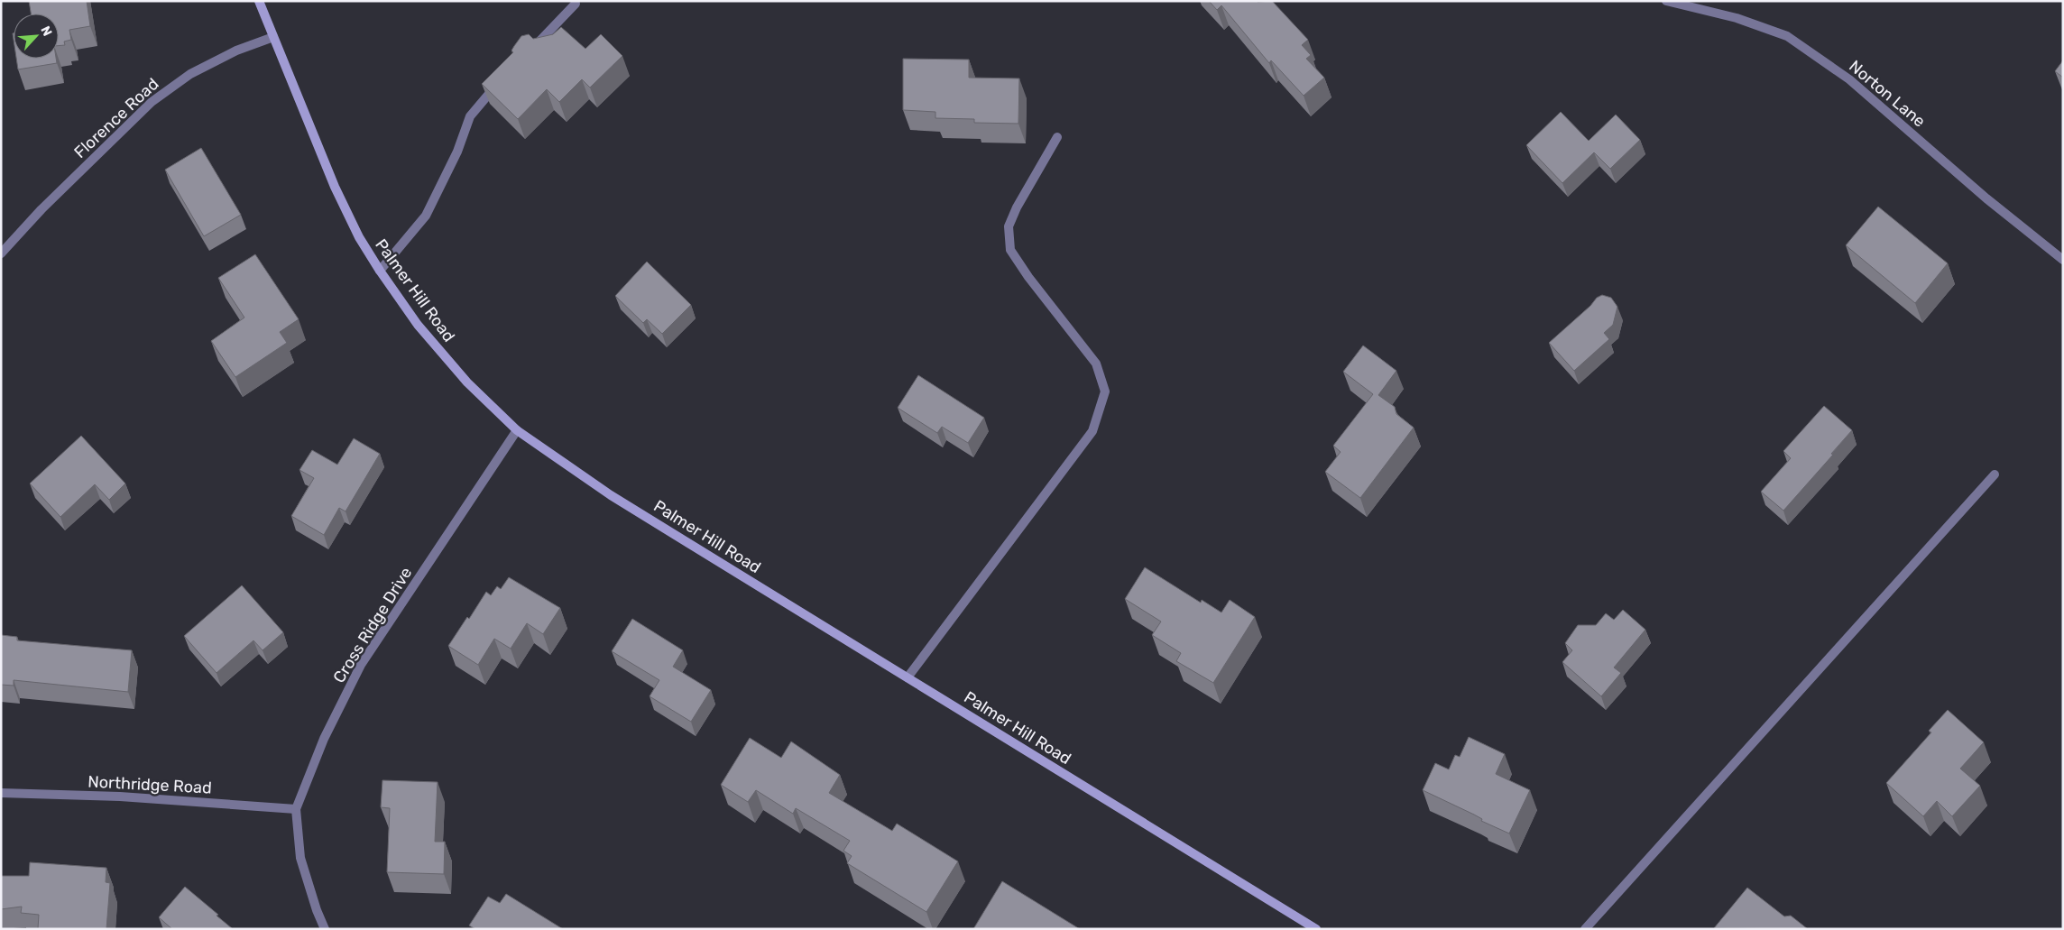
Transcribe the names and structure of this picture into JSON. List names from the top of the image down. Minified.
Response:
{"streets":{"main road":["Palmer Hill Road"],"street":["Norton Lane","Florence Road","Cross Ridge Drive","Northridge Road"]},"crossings":[["Florence Road","Palmer Hill Road"],["Palmer Hill Road","Cross Ridge Drive"],["Cross Ridge Drive","Northridge Road"]],"north":"top right"}
